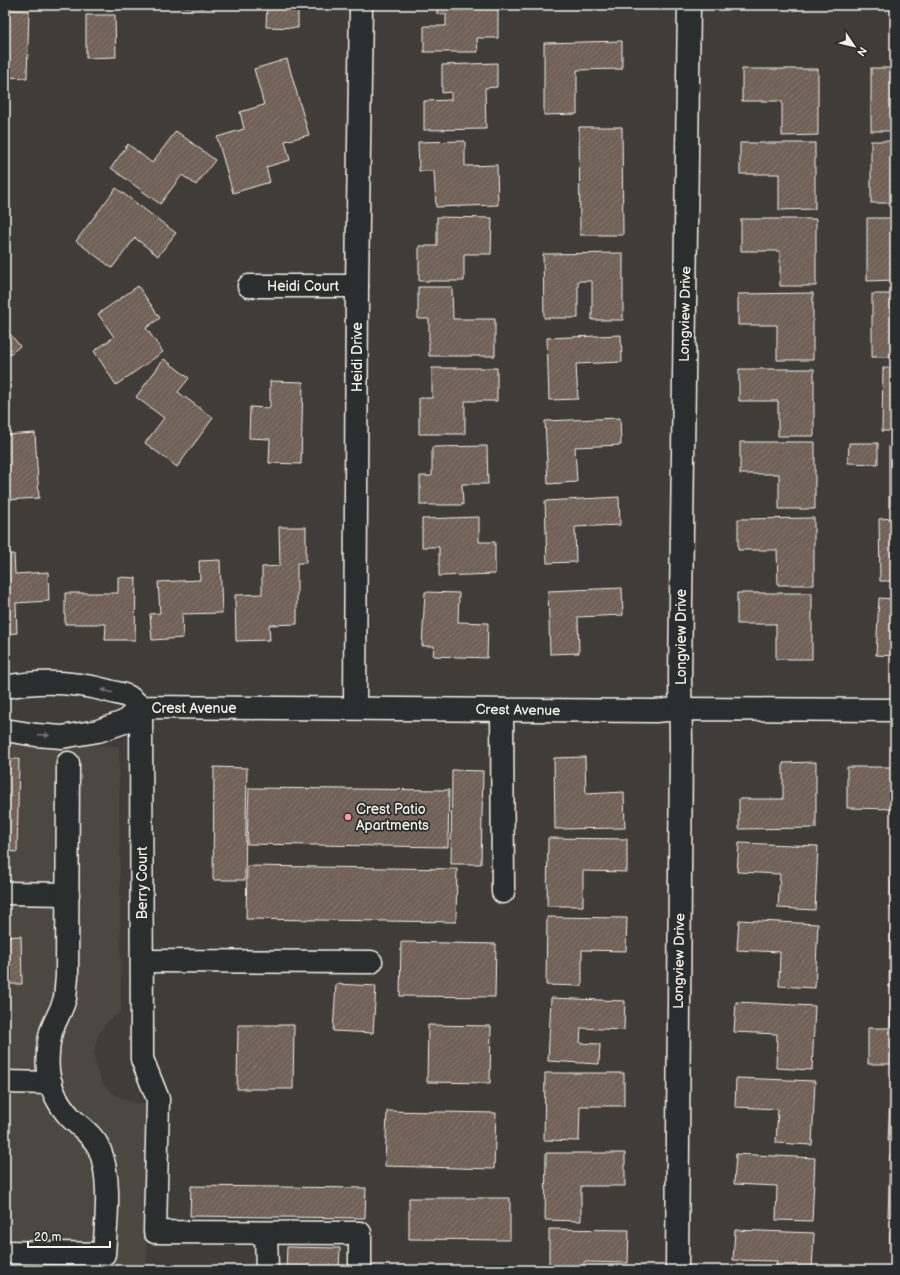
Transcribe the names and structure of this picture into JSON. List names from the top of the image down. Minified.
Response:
{"streets":{"street":["Heidi Court","Longview Drive","Heidi Drive","Crest Avenue","Berry Court"]},"crossings":[["Heidi Court","Heidi Drive"],["Longview Drive","Crest Avenue"],["Heidi Drive","Crest Avenue"],["Crest Avenue","Berry Court"]],"places":["Crest Patio Apartments"],"scale_bar":"20 m","north":"bottom right"}
